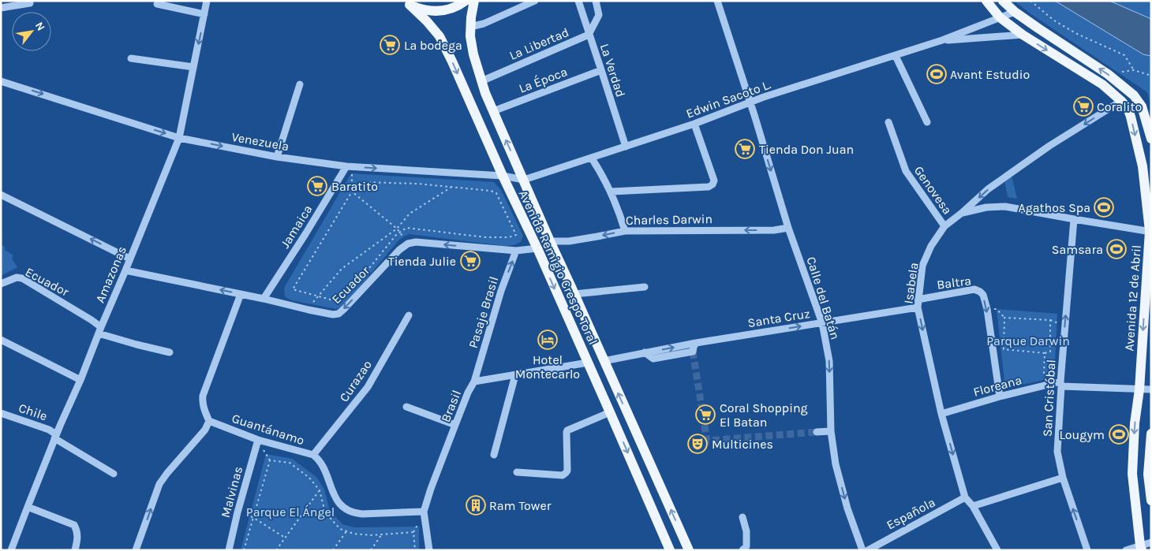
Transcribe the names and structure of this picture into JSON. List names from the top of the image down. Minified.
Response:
{"streets":{"main road":["Avenida Remigio Crespo Toral","Avenida 12 de Abril"],"street":["La Libertad","La Verdad","La Época","Edwin Sacoto L.","Venezuela","Genovesa","Charles Darwin","Jamaica","Amazonas","Ecuador","Baltra","Isabela","Calle del Batán","Pasaje Brasil","Santa Cruz","Curazao","Floreana","San Cristóbal","Brasil","Chile","Guantánamo","Malvinas","Española"]},"crossings":[["La Libertad","La Verdad"],["La Libertad","Avenida Remigio Crespo Toral"],["La Verdad","La Época"],["La Verdad","Edwin Sacoto L."],["La Época","Avenida Remigio Crespo Toral"],["Edwin Sacoto L.","Venezuela"],["Edwin Sacoto L.","Avenida Remigio Crespo Toral"],["Edwin Sacoto L.","Calle del Batán"],["Edwin Sacoto L.","Avenida 12 de Abril"],["Venezuela","Jamaica"],["Venezuela","Avenida Remigio Crespo Toral"],["Venezuela","Amazonas"],["Genovesa","Isabela"],["Charles Darwin","Avenida Remigio Crespo Toral"],["Charles Darwin","Calle del Batán"],["Jamaica","Ecuador"],["Avenida Remigio Crespo Toral","Santa Cruz"],["Avenida Remigio Crespo Toral","Brasil"],["Amazonas","Ecuador"],["Amazonas","Chile"],["Baltra","Isabela"],["Baltra","Floreana"],["Isabela","Avenida 12 de Abril"],["Isabela","Santa Cruz"],["Isabela","Floreana"],["Isabela","Española"],["Calle del Batán","Santa Cruz"],["Avenida 12 de Abril","Floreana"],["Pasaje Brasil","Brasil"],["Curazao","Guantánamo"],["Floreana","San Cristóbal"],["Brasil","Guantánamo"],["Guantánamo","Malvinas"]],"one_way":["Venezuela","Charles Darwin","Ecuador","Isabela","Calle del Batán","Avenida 12 de Abril","Pasaje Brasil","Santa Cruz","San Cristóbal"],"parks":["Parque Darwin","Parque El Ángel"],"places":{"supermarket":["La bodega","Coralito","Tienda Don Juan","Baratito","Tienda Julie","Coral Shopping El Batan"],"sports":["Avant Estudio","Agathos Spa","Samsara","Lougym"],"hotel":["Hotel Montecarlo"],"theatre":["Multicines"],"building":["Ram Tower"]},"north":"top right"}
